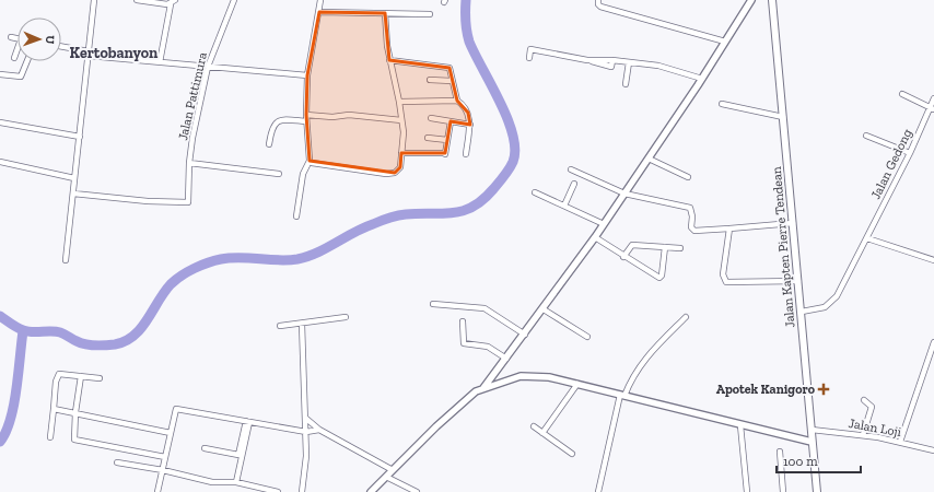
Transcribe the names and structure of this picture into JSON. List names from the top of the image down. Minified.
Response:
{"streets":{"main road":["Jalan Kapten Pierre Tendean"],"street":["Jalan Pattimura","Jalan Gedong","Jalan Loji"]},"crossings":[["Jalan Gedong","Jalan Kapten Pierre Tendean"],["Jalan Kapten Pierre Tendean","Jalan Loji"]],"districts":["Kertobanyon"],"places":{"health":["Apotek Kanigoro"]},"scale_bar":"100 m","north":"right"}
